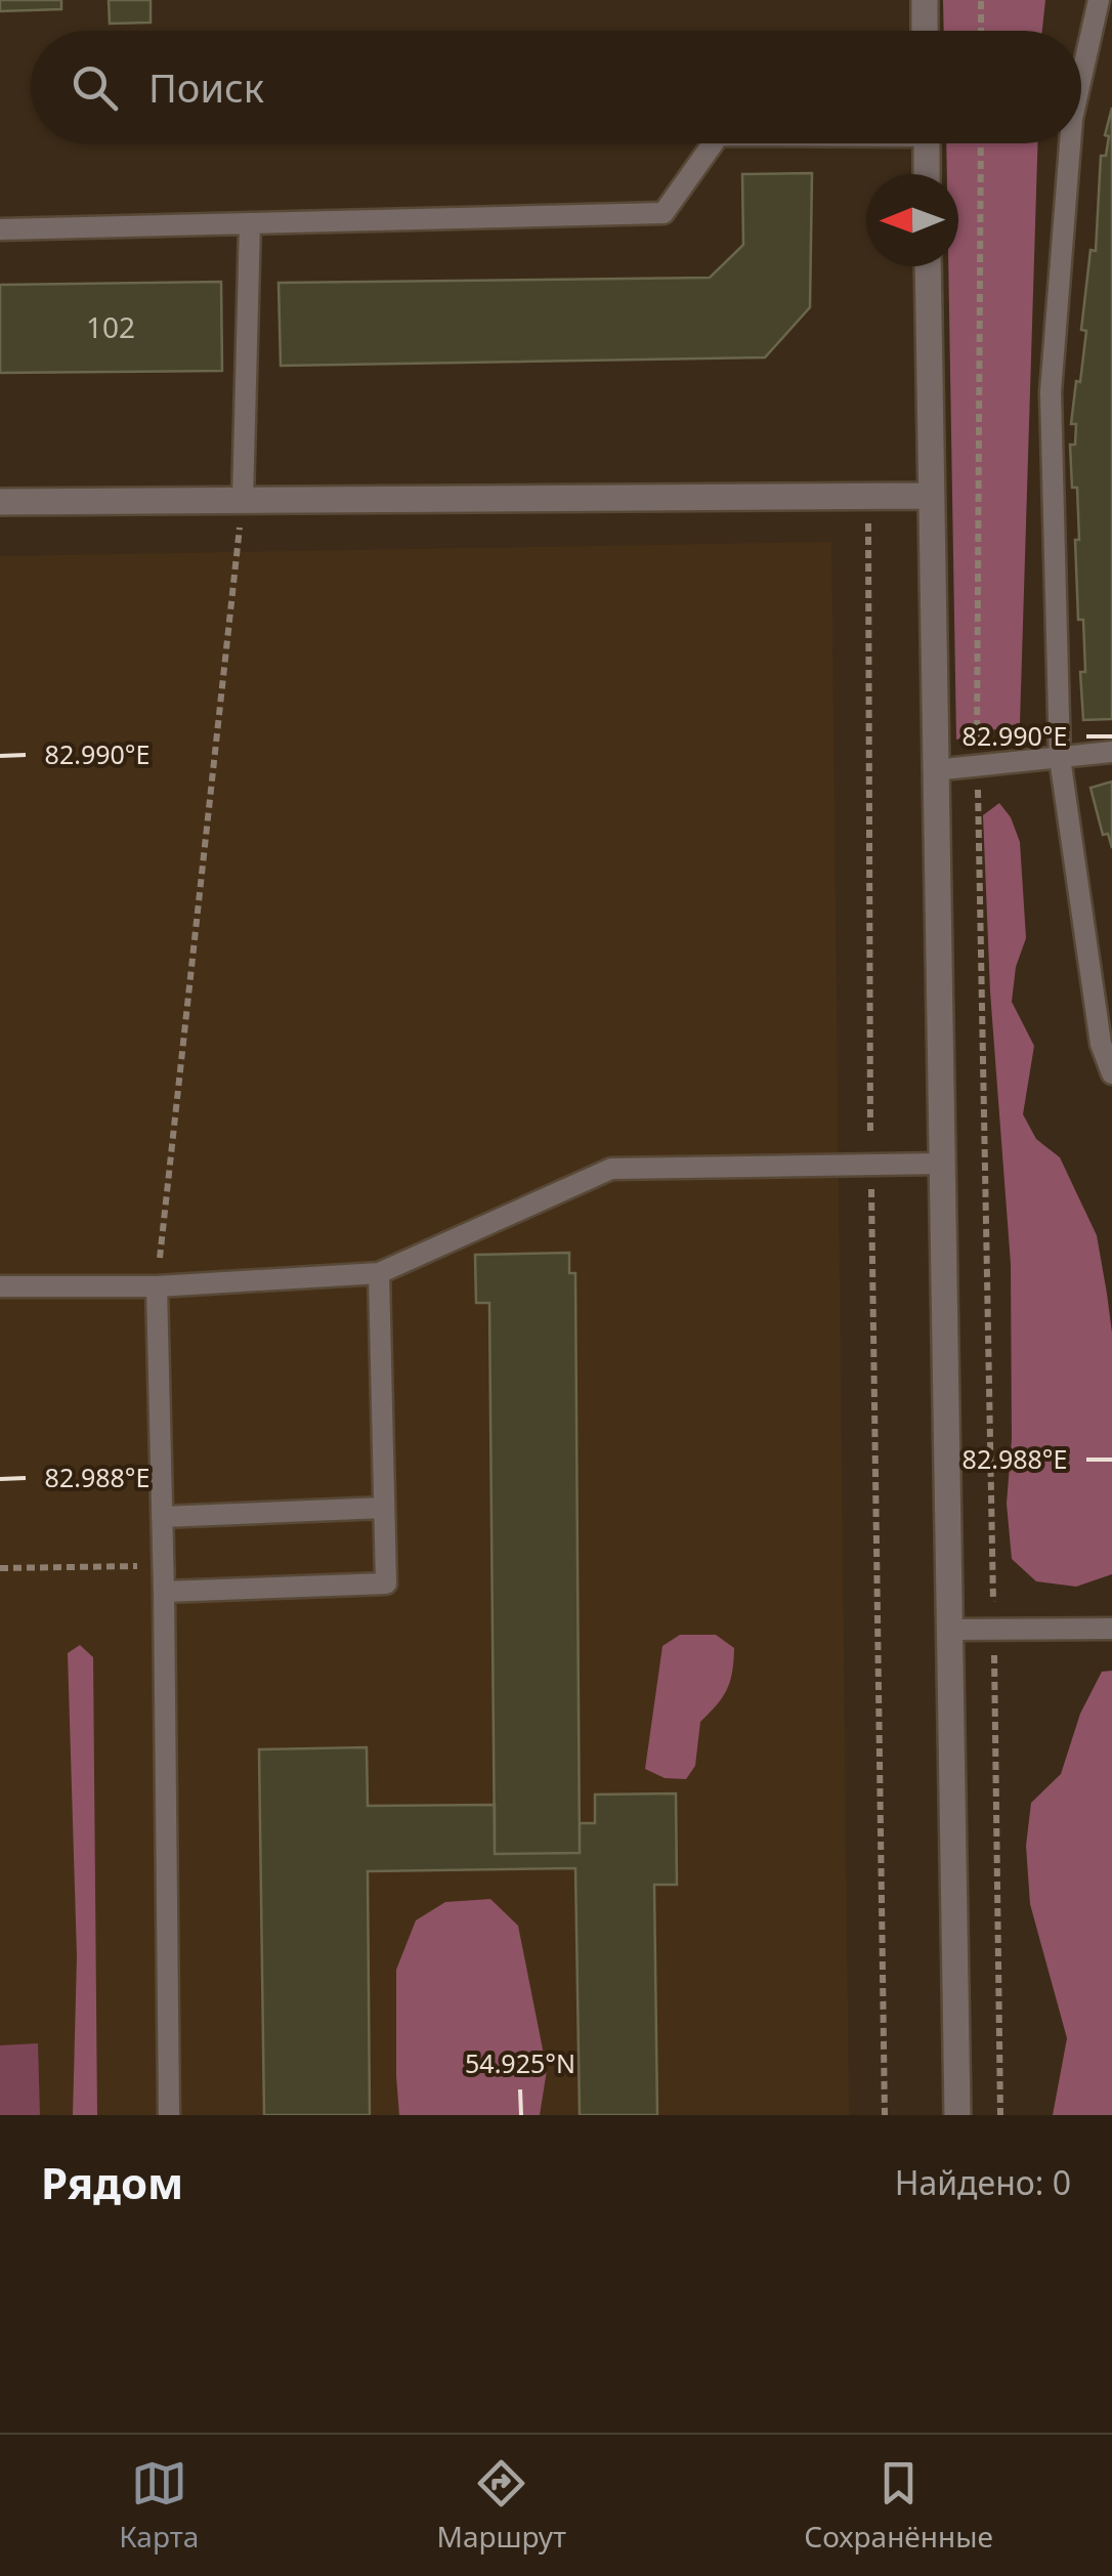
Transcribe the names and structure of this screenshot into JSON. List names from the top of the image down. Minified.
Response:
{"house_numbers":["102"],"north":"left","page":{"search":"Поиск","heading":["Рядом","Найдено: 0"],"nav":["Карта","Маршрут","Сохранённые"]},"coordinates":["82.990°E","82.988°E","54.925°N"]}
